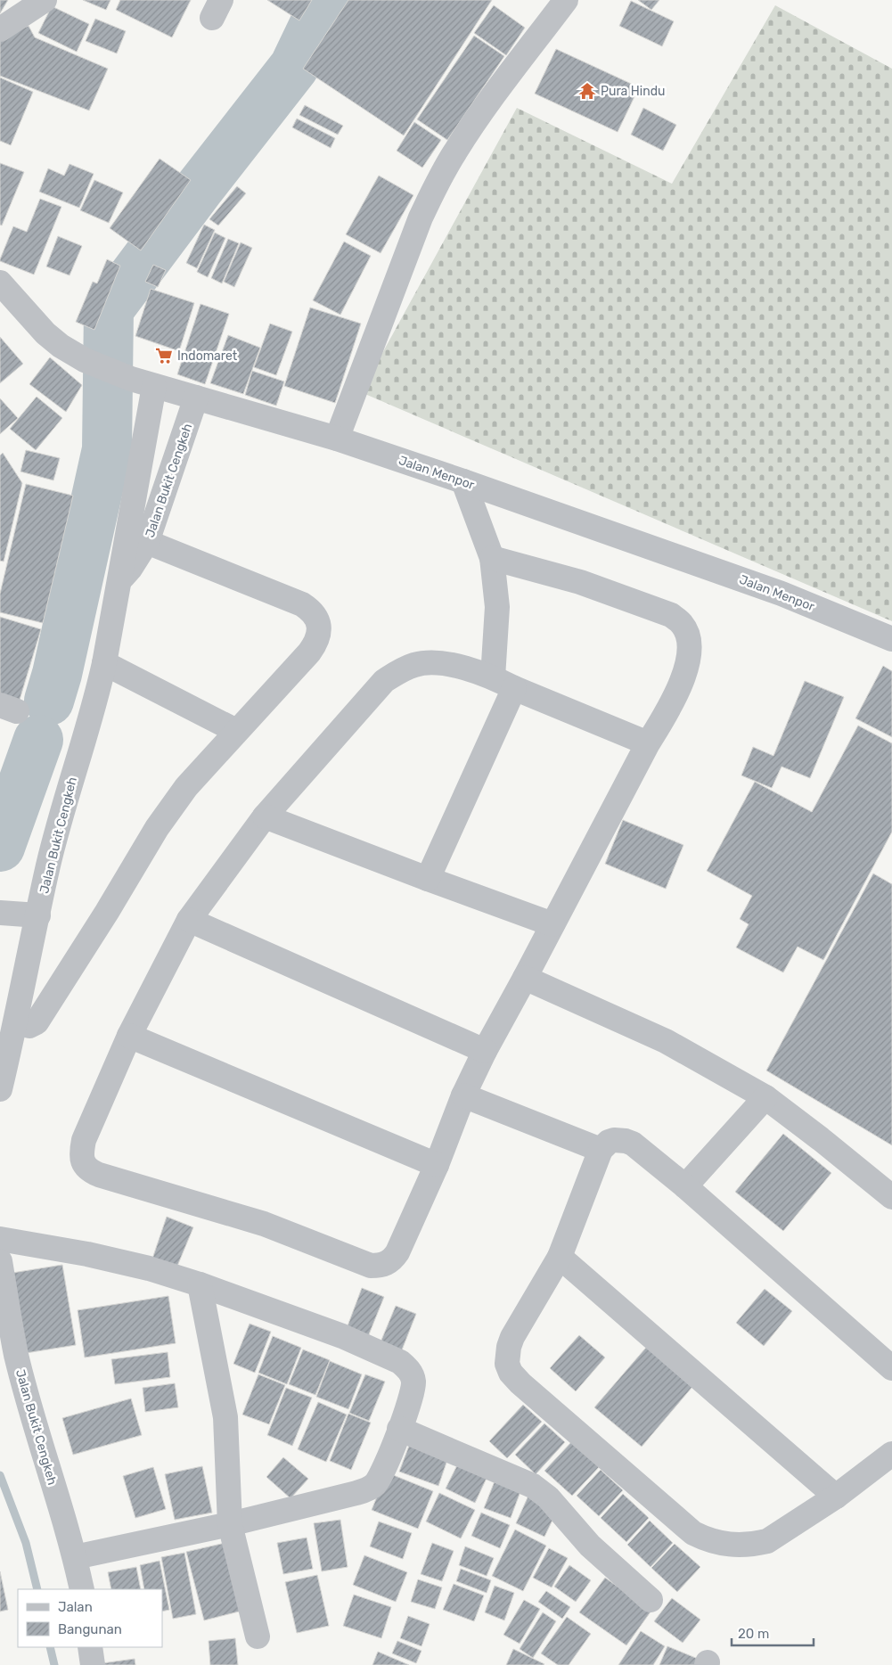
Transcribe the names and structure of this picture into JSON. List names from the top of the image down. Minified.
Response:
{"streets":{"street":["Jalan Menpor","Jalan Bukit Cengkeh"]},"crossings":[["Jalan Menpor","Jalan Bukit Cengkeh"]],"places":{"temple":["Pura Hindu"],"supermarket":["Indomaret"]},"legend":["Jalan","Bangunan"],"scale_bar":"20 m"}
